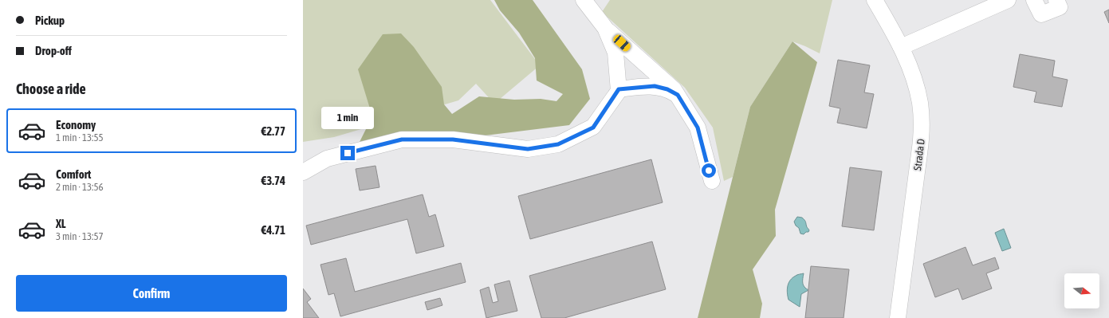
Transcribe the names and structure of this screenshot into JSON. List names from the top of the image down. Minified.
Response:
{"streets":{"street":["Strada D"]},"north":"right","page":{"banner":["Pickup","Drop-off"],"heading":"Choose a ride","bubble":"1 min","list":[{"name":"Economy","note":"1 min · 13:55","value":"€2.77"},{"name":"Comfort","note":"2 min · 13:56","value":"€3.74"},{"name":"XL","note":"3 min · 13:57","value":"€4.71"}],"buttons":"Confirm"}}
